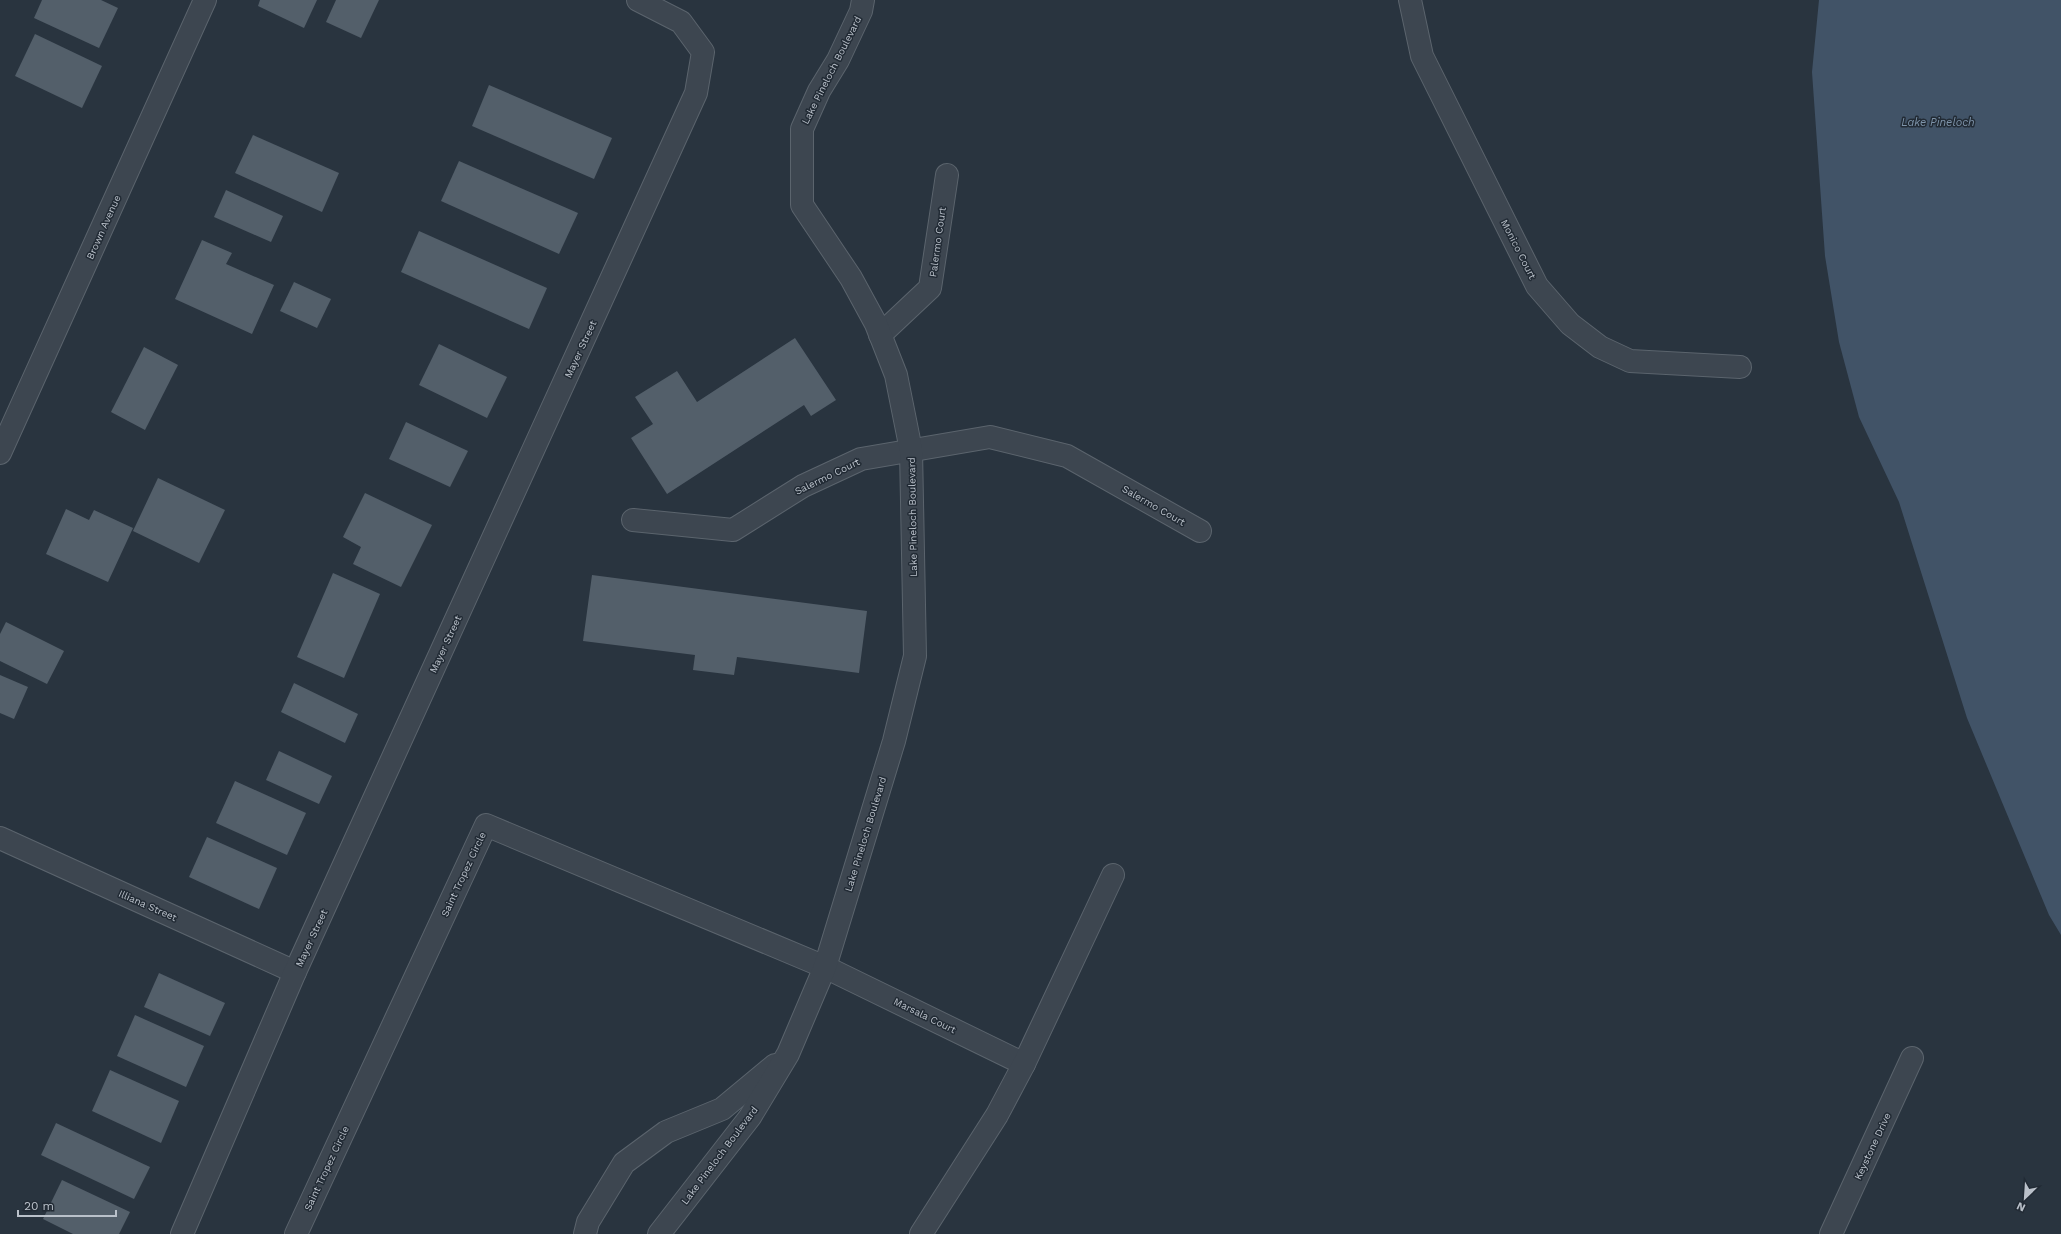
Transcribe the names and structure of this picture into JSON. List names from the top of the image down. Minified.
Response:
{"streets":{"street":["Lake Pineloch Boulevard","Brown Avenue","Palermo Court","Monico Court","Mayer Street","Salermo Court","Saint Tropez Circle","Illiana Street","Marsala Court","Keystone Drive"]},"crossings":[["Lake Pineloch Boulevard","Palermo Court"],["Lake Pineloch Boulevard","Salermo Court"],["Lake Pineloch Boulevard","Saint Tropez Circle"],["Lake Pineloch Boulevard","Marsala Court"],["Mayer Street","Illiana Street"],["Saint Tropez Circle","Marsala Court"]],"water":["Lake Pineloch"],"scale_bar":"20 m","north":"bottom left"}
